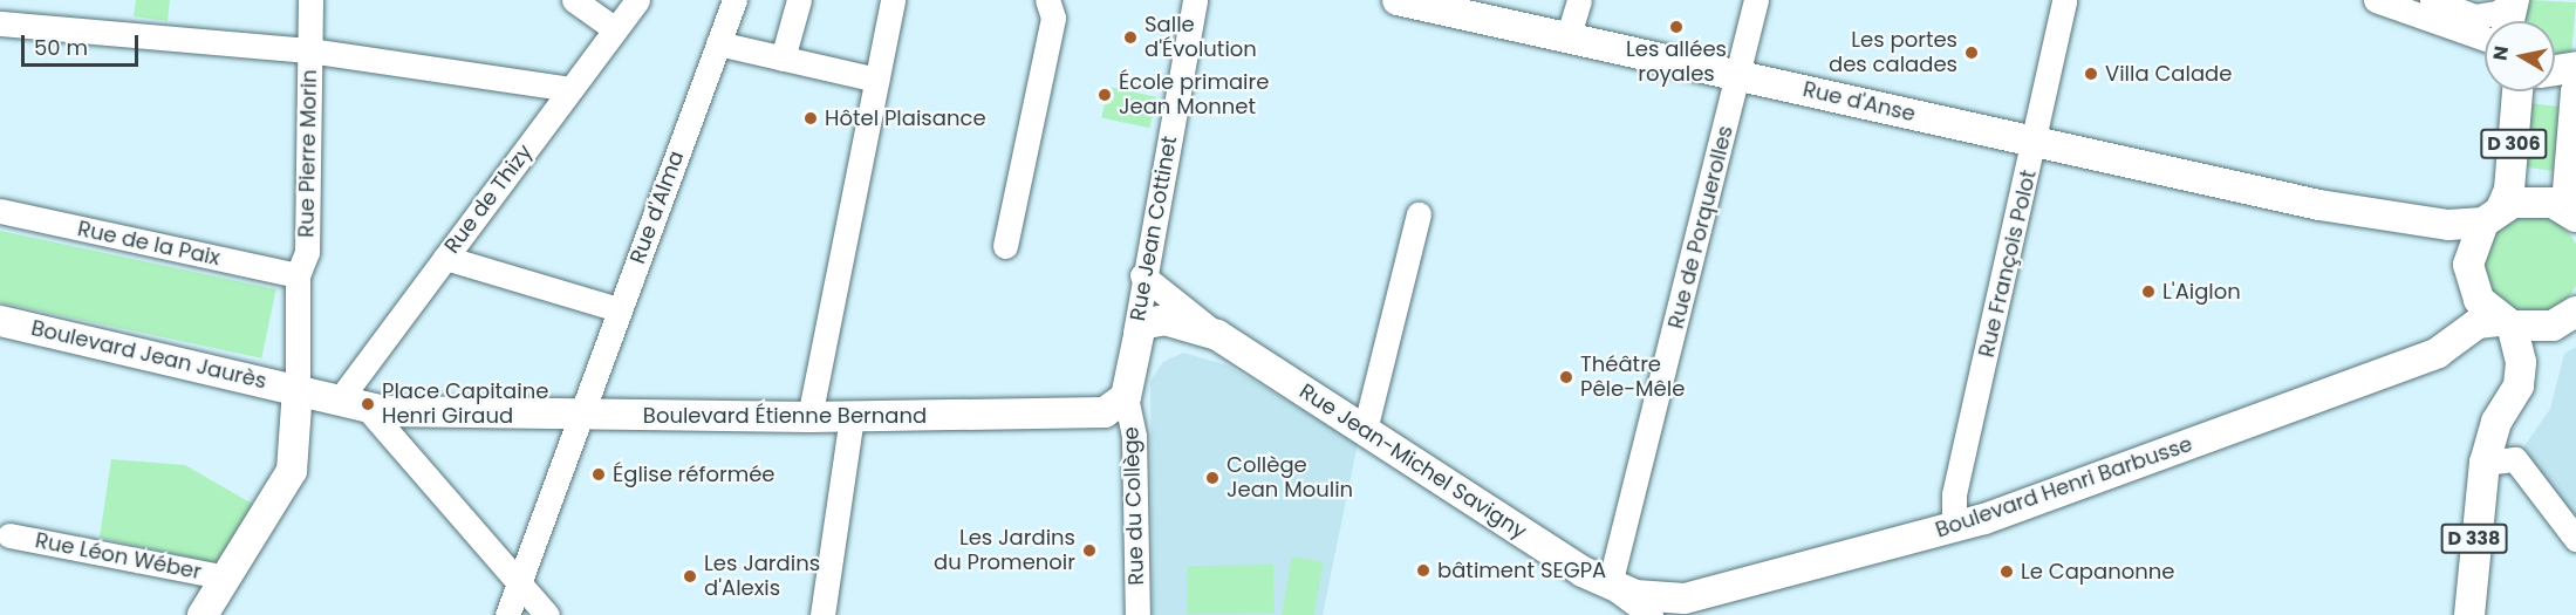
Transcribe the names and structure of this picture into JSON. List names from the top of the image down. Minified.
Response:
{"streets":{"main road":["Rue d'Anse","D 306","Boulevard Jean Jaurès","Boulevard Étienne Bernand","Rue Jean-Michel Savigny","Boulevard Henri Barbusse","D 338"],"street":["Rue Pierre Morin","Rue de Thizy","Rue d'Alma","Rue de Porquerolles","Rue Jean Cottinet","Rue de la Paix","Rue François Polot","Rue du Collège","Rue Léon Wéber"]},"crossings":[["Rue d'Anse","D 306"],["Rue d'Anse","Rue de Porquerolles"],["Rue d'Anse","Rue François Polot"],["Rue Pierre Morin","Rue de la Paix"],["Rue Pierre Morin","Boulevard Jean Jaurès"],["Rue de Thizy","Boulevard Jean Jaurès"],["Rue de Thizy","Boulevard Étienne Bernand"],["Rue d'Alma","Boulevard Étienne Bernand"],["Rue de Porquerolles","Rue Jean-Michel Savigny"],["Rue Jean Cottinet","Rue Jean-Michel Savigny"],["Rue François Polot","Boulevard Henri Barbusse"],["Boulevard Jean Jaurès","Boulevard Étienne Bernand"],["Boulevard Étienne Bernand","Rue du Collège"],["Rue Jean-Michel Savigny","Boulevard Henri Barbusse"],["Boulevard Henri Barbusse","D 338"]],"places":["Les allées royales","Salle d'Évolution","Les portes des calades","Villa Calade","École primaire Jean Monnet","Hôtel Plaisance","L'Aiglon","Théâtre Pêle-Mêle","Place Capitaine Henri Giraud","Église réformée","Collège Jean Moulin","Les Jardins du Promenoir","bâtiment SEGPA","Le Capanonne","Les Jardins d'Alexis"],"scale_bar":"50 m","north":"left"}
